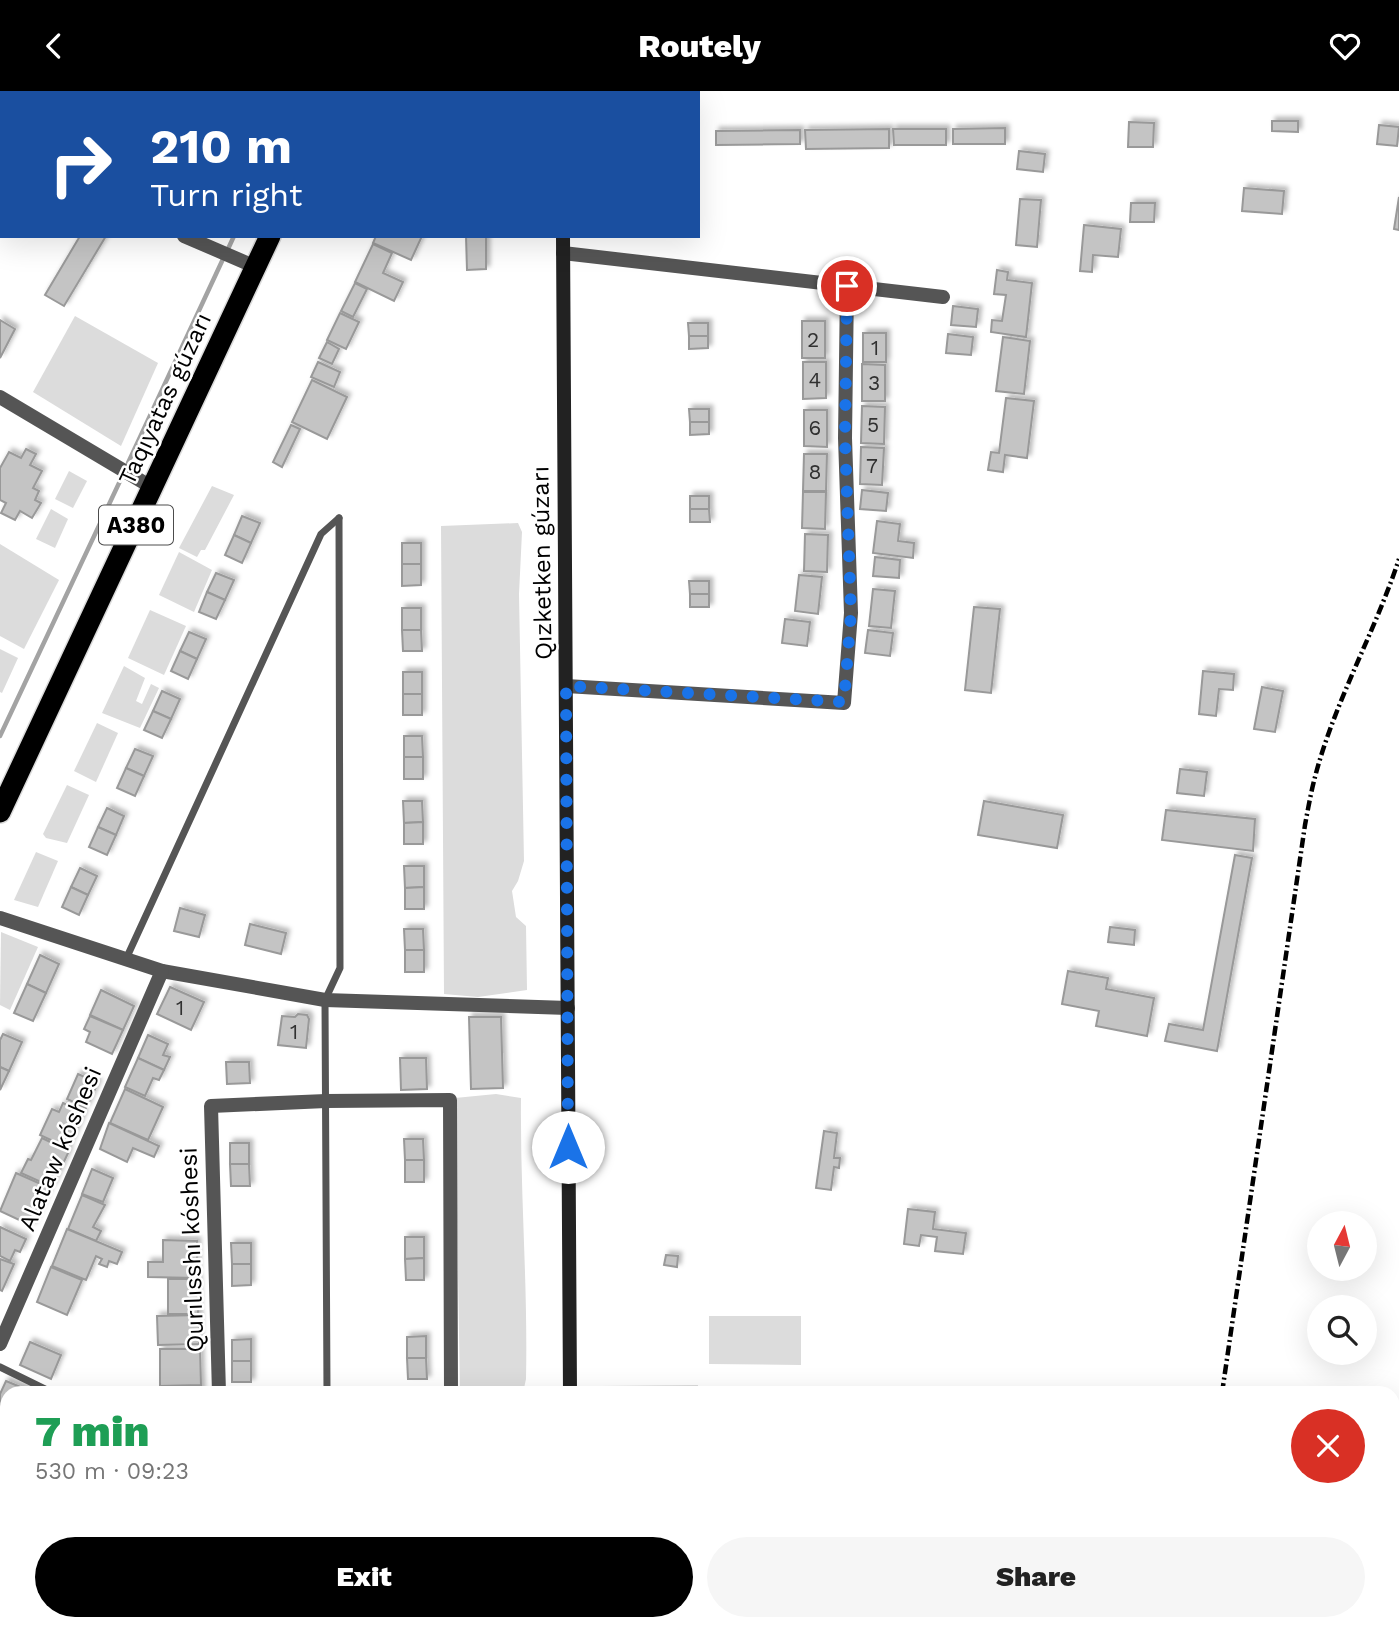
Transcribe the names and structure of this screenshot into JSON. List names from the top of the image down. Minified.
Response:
{"streets":{"highway":["Taqıyatas gúzarı","A380"],"street":["Qızketken gúzarı","Alataw kóshesi","Qurılısshı kóshesi"]},"house_numbers":["2","1","4","3","5","6","7","8","1","1"],"north":"top","page":{"header":"Routely","turn":["210 m","Turn right"],"heading":["7 min","530 m · 09:23"],"buttons":["Exit","Share"]}}
